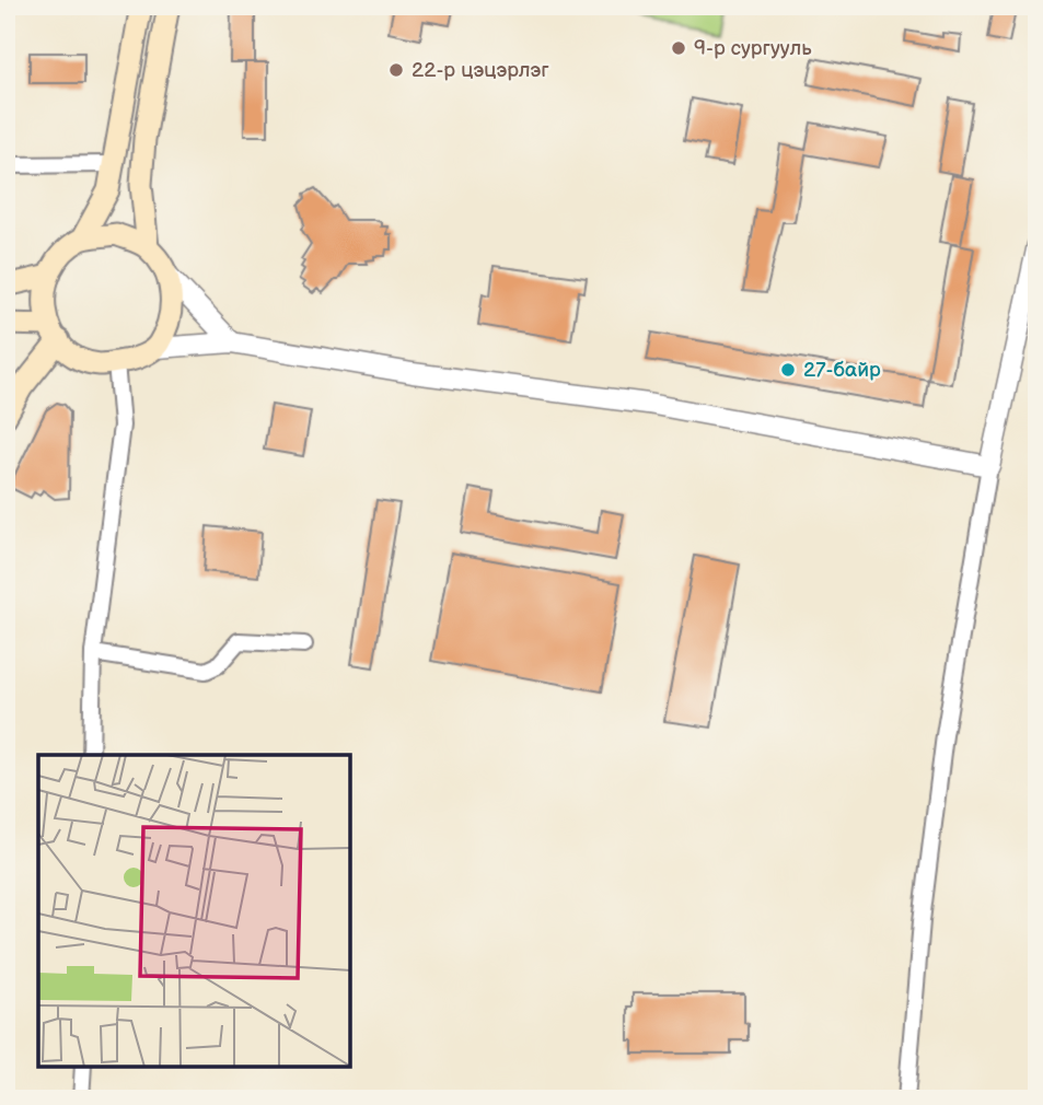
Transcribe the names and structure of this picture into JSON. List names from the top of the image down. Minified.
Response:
{"places":["9-р сургууль","22-р цэцэрлэг","27-байр"]}
